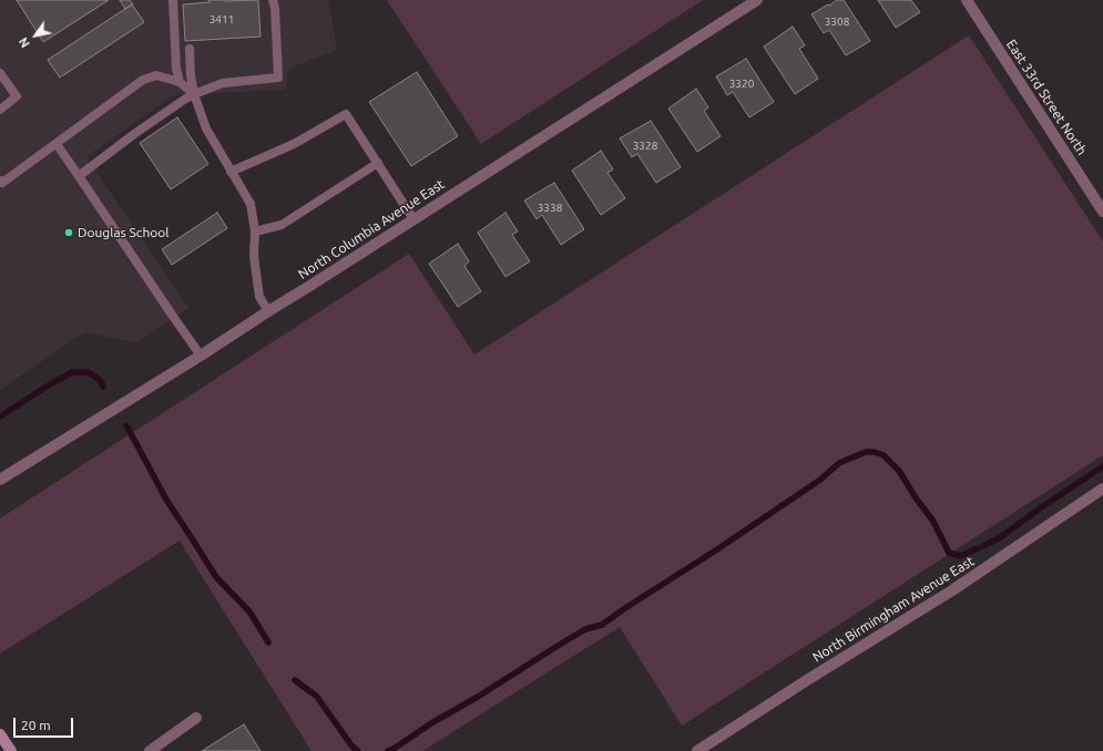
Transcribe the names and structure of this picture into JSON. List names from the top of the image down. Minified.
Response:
{"streets":{"street":["East 33rd Street North","North Columbia Avenue East","North Birmingham Avenue East"]},"places":["Douglas School"],"house_numbers":["3411","3308","3320","3328","3338"],"scale_bar":"20 m","north":"bottom left"}
